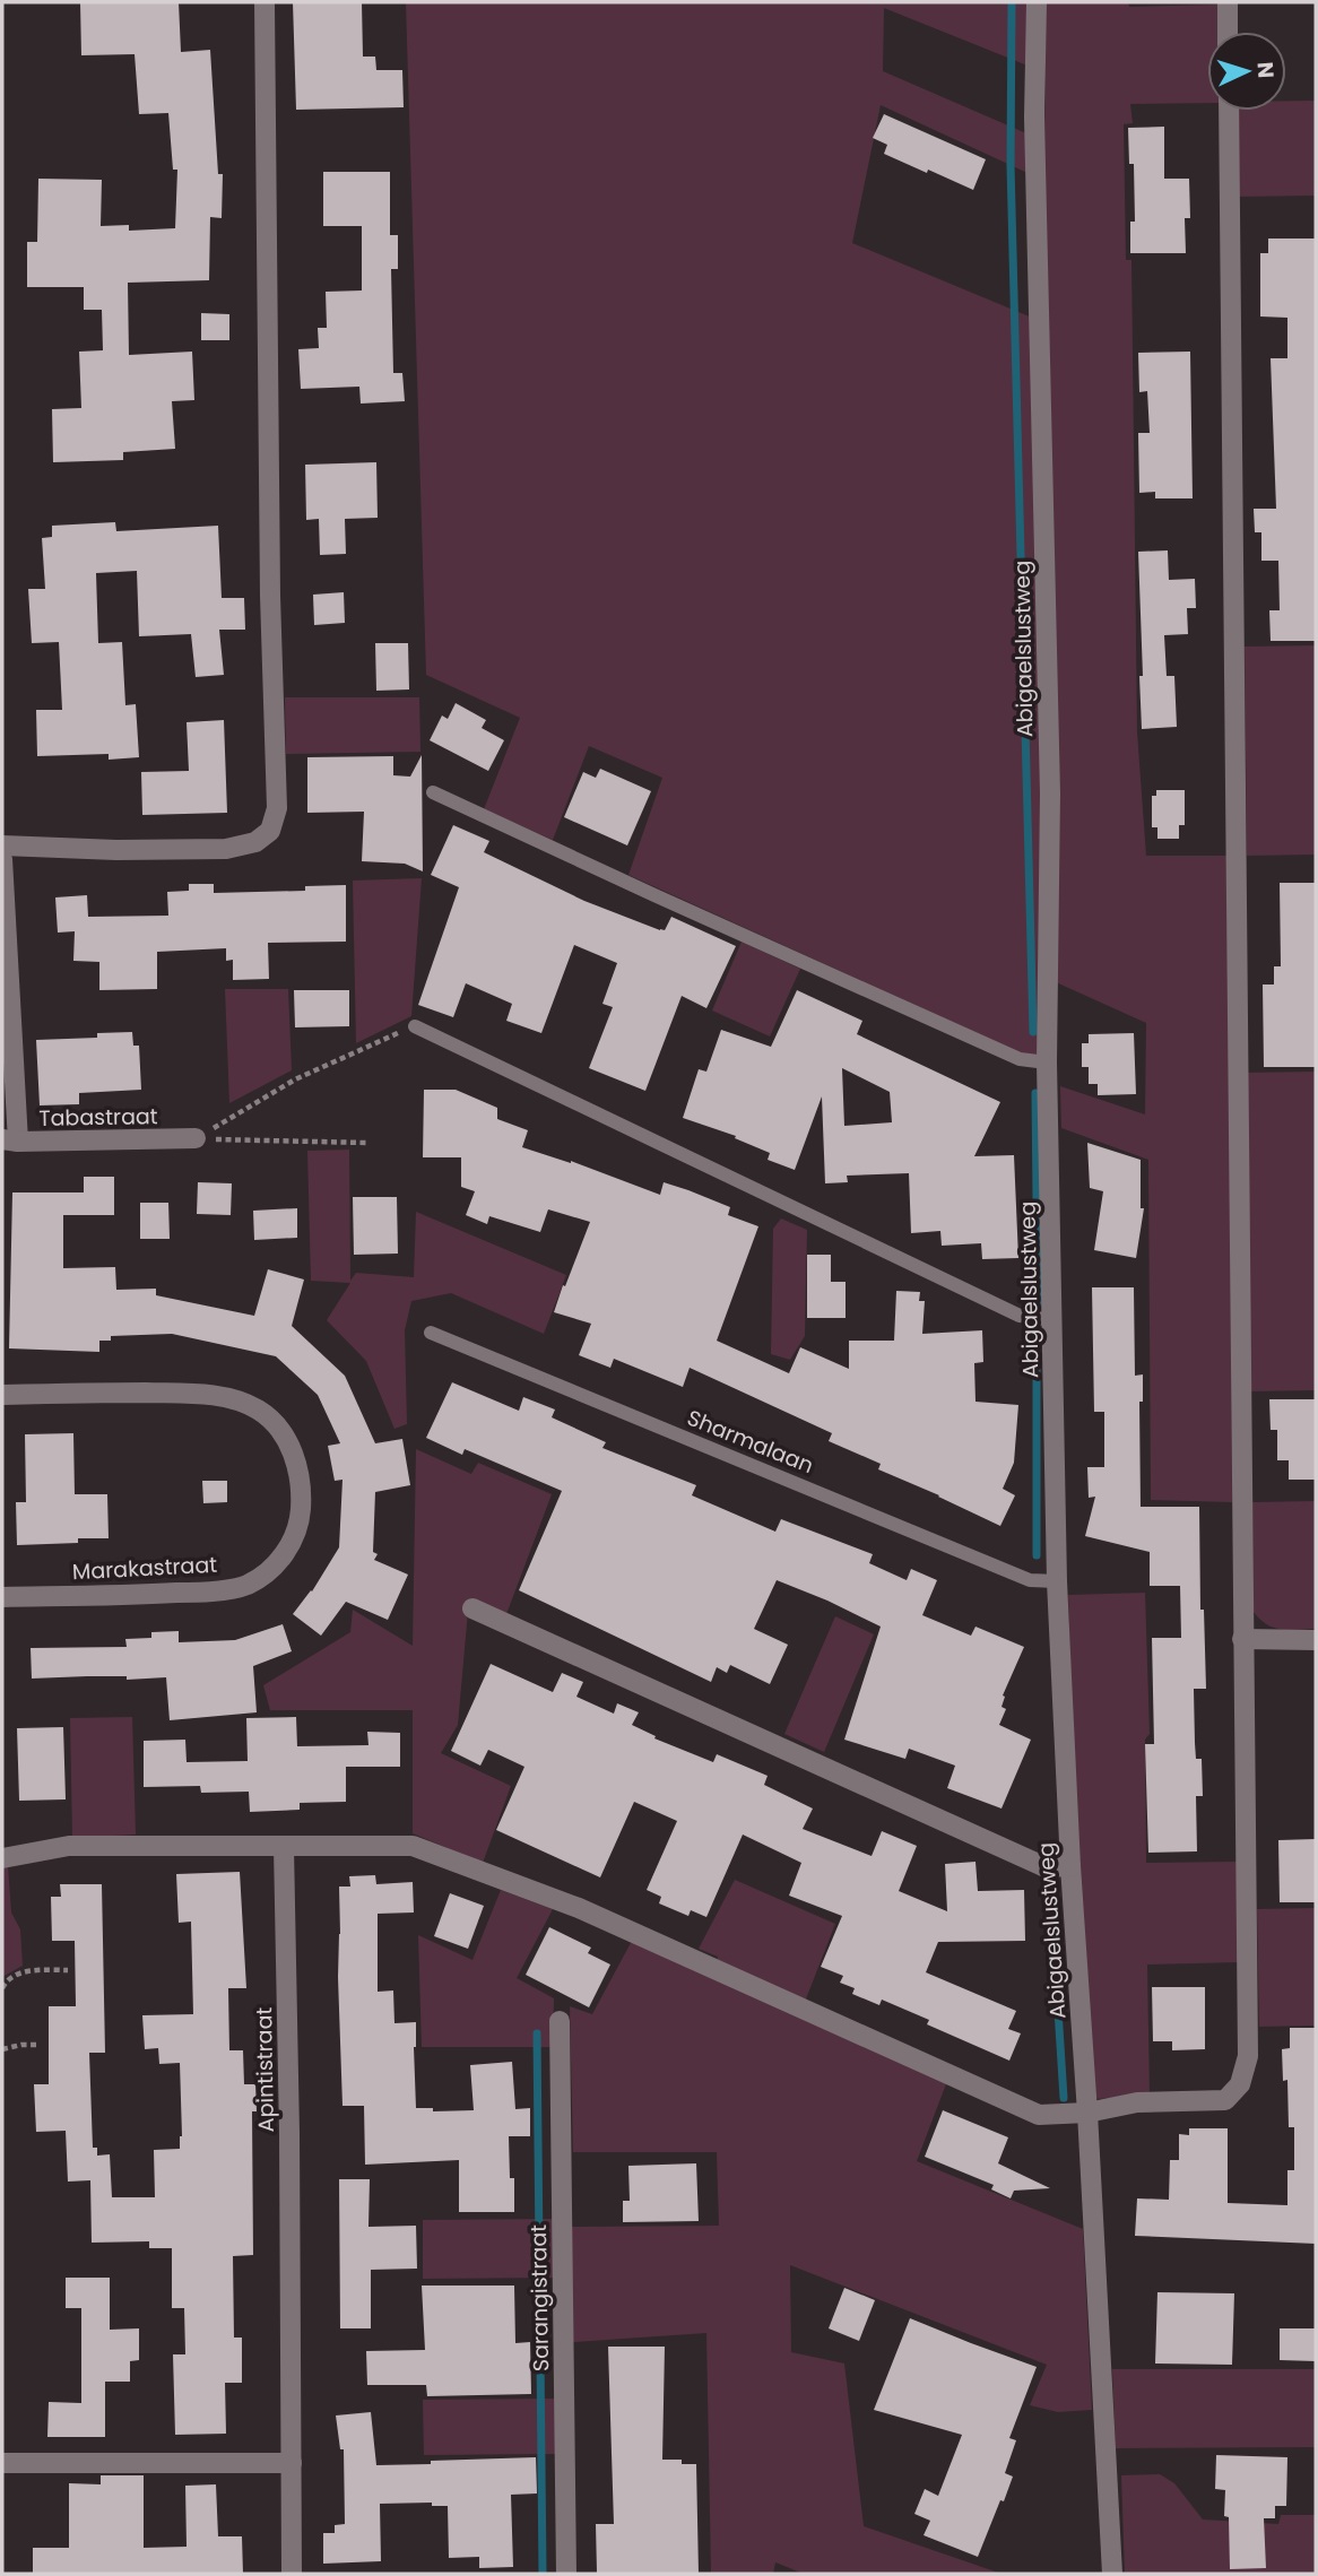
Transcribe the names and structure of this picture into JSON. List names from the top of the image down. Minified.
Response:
{"streets":{"street":["Abigaelslustweg","Tabastraat","Marakastraat","Apintistraat","Sarangistraat"],"lane":["Sharmalaan"]},"crossings":[["Abigaelslustweg","Sharmalaan"]],"north":"right"}
